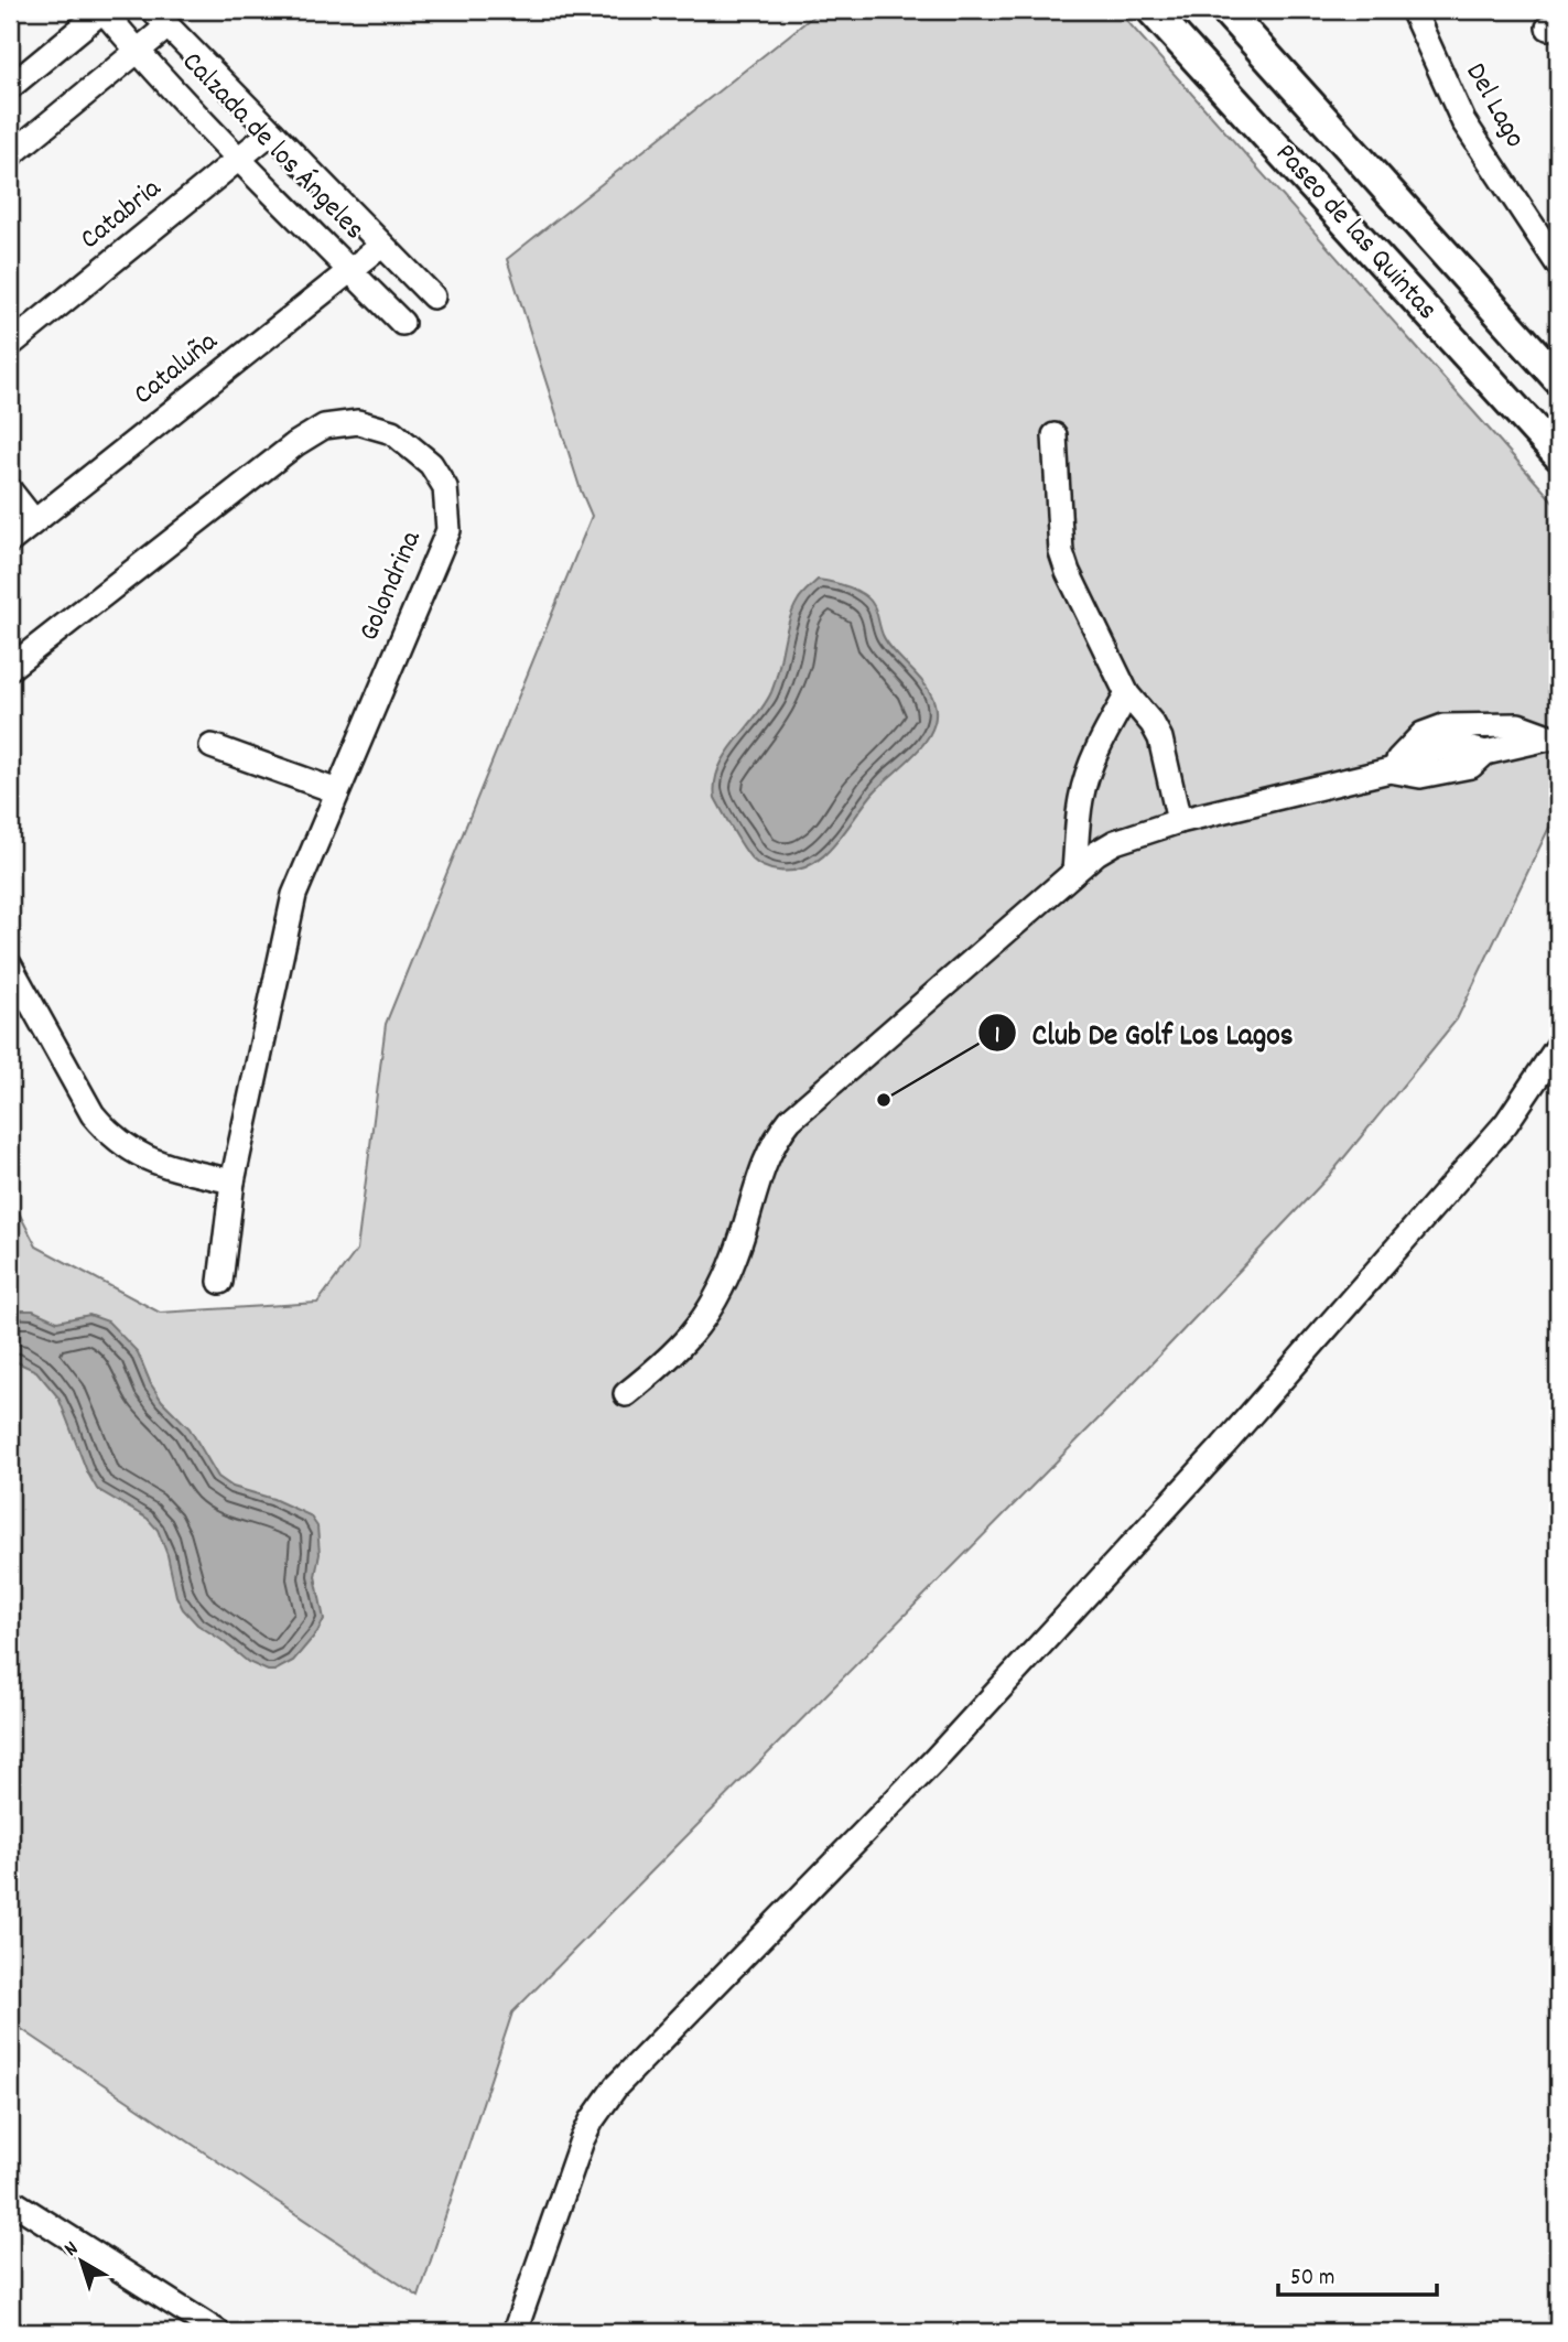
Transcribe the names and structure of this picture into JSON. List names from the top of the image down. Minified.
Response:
{"streets":{"main road":["Paseo de las Quintas"],"street":["Del Lago","Calzada de los Ángeles","Catabria","Cataluña","Golondrina"]},"crossings":[["Calzada de los Ángeles","Catabria"],["Calzada de los Ángeles","Cataluña"]],"places":["Club De Golf Los Lagos"],"scale_bar":"50 m","north":"top left"}
